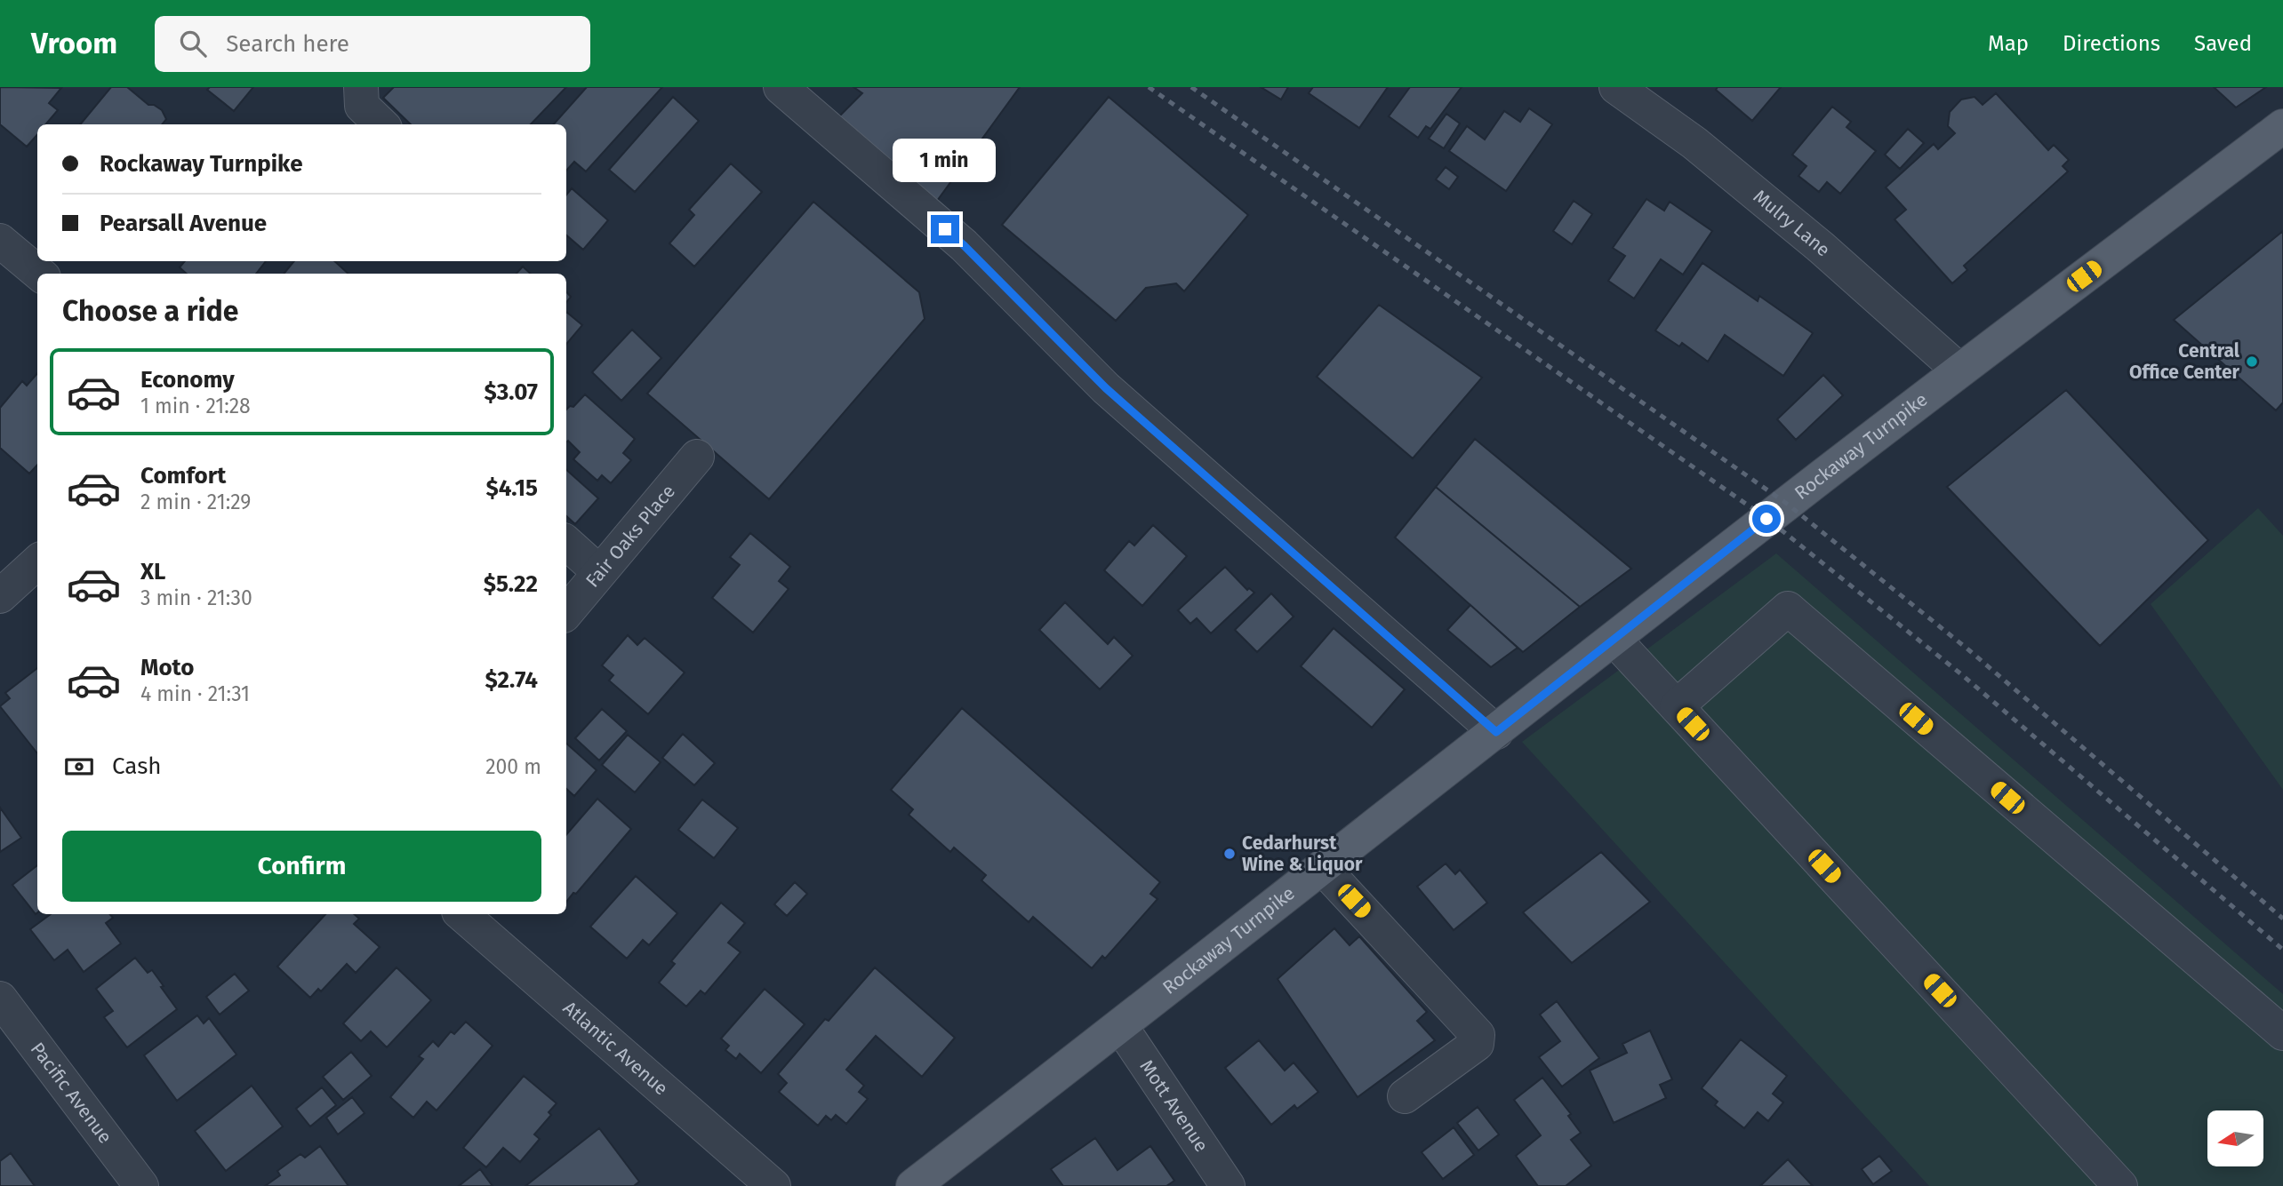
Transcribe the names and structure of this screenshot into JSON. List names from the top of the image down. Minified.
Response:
{"streets":{"main road":["Rockaway Turnpike"],"street":["Mulry Lane","Fair Oaks Place","Atlantic Avenue","Pacific Avenue","Mott Avenue"]},"crossings":[["Mulry Lane","Rockaway Turnpike"],["Rockaway Turnpike","Mott Avenue"]],"places":["Central Office Center","Cedarhurst Wine & Liquor"],"north":"left","page":{"header":"Vroom","search":"Search here","nav":["Map","Directions","Saved"],"banner":["Rockaway Turnpike","Pearsall Avenue"],"bubble":"1 min","heading":"Choose a ride","list":[{"name":"Economy","note":"1 min · 21:28","value":"$3.07"},{"name":"Comfort","note":"2 min · 21:29","value":"$4.15"},{"name":"XL","note":"3 min · 21:30","value":"$5.22"},{"name":"Moto","note":"4 min · 21:31","value":"$2.74"}],"pay":["Cash","200 m"],"buttons":"Confirm"}}
